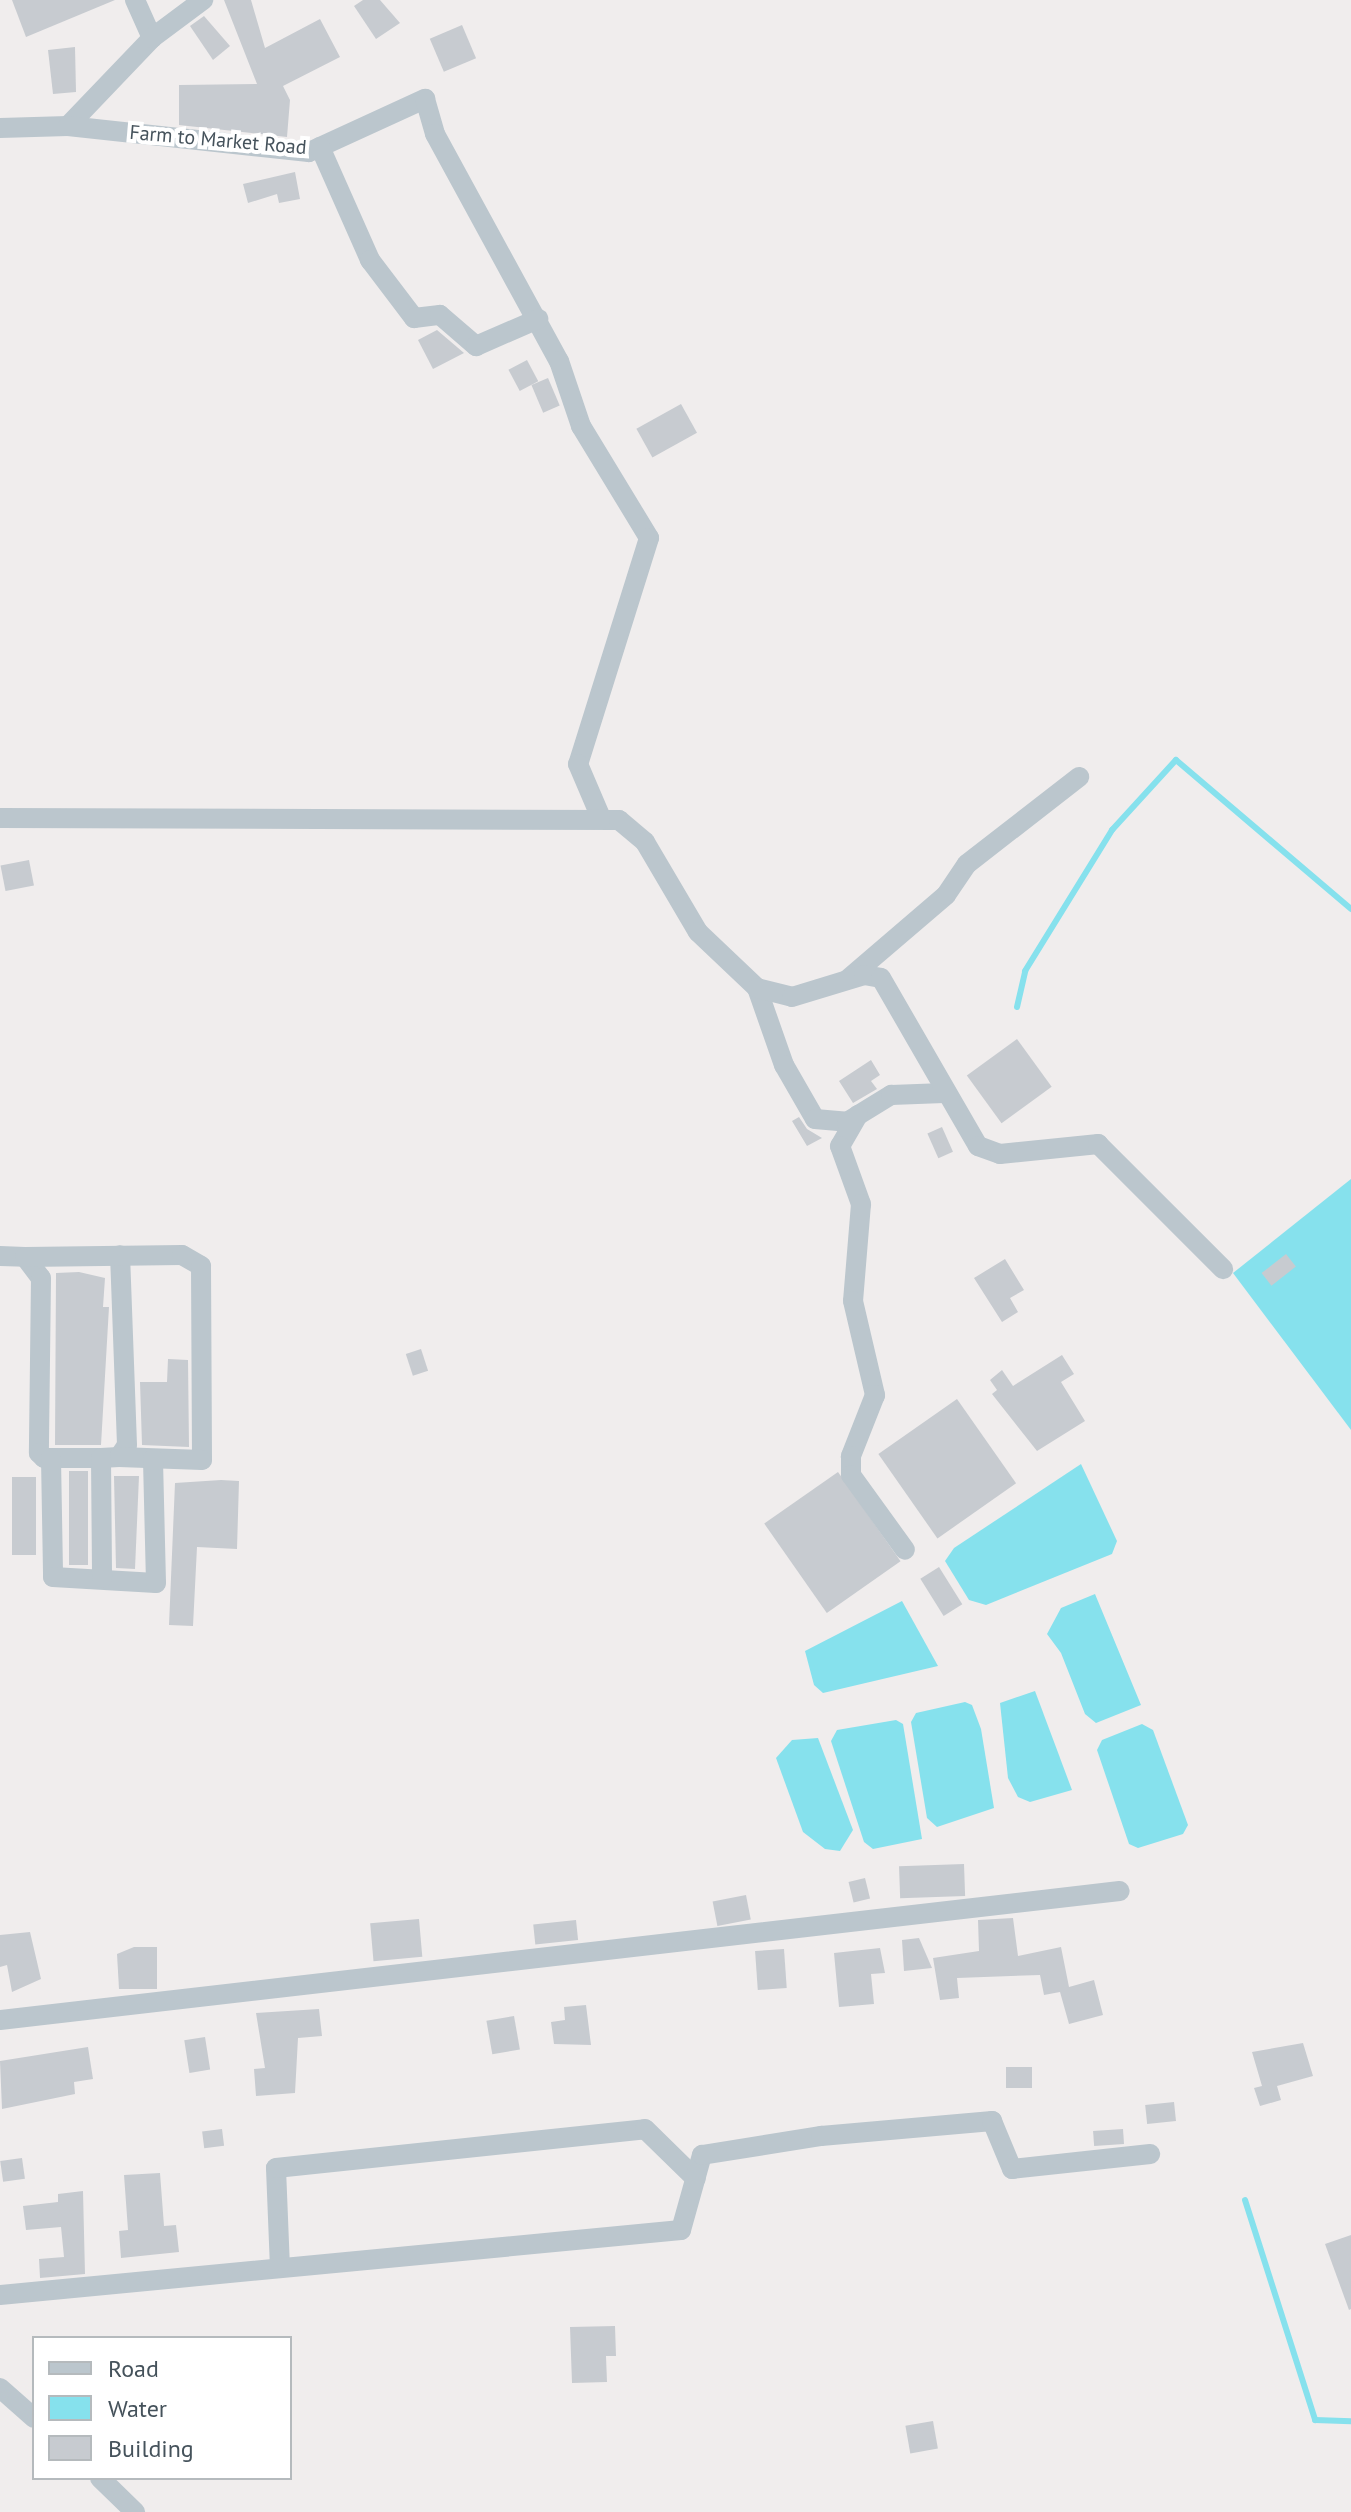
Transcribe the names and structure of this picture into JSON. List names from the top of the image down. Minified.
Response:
{"streets":{"street":["Farm to Market Road"]},"legend":["Road","Water","Building"]}
